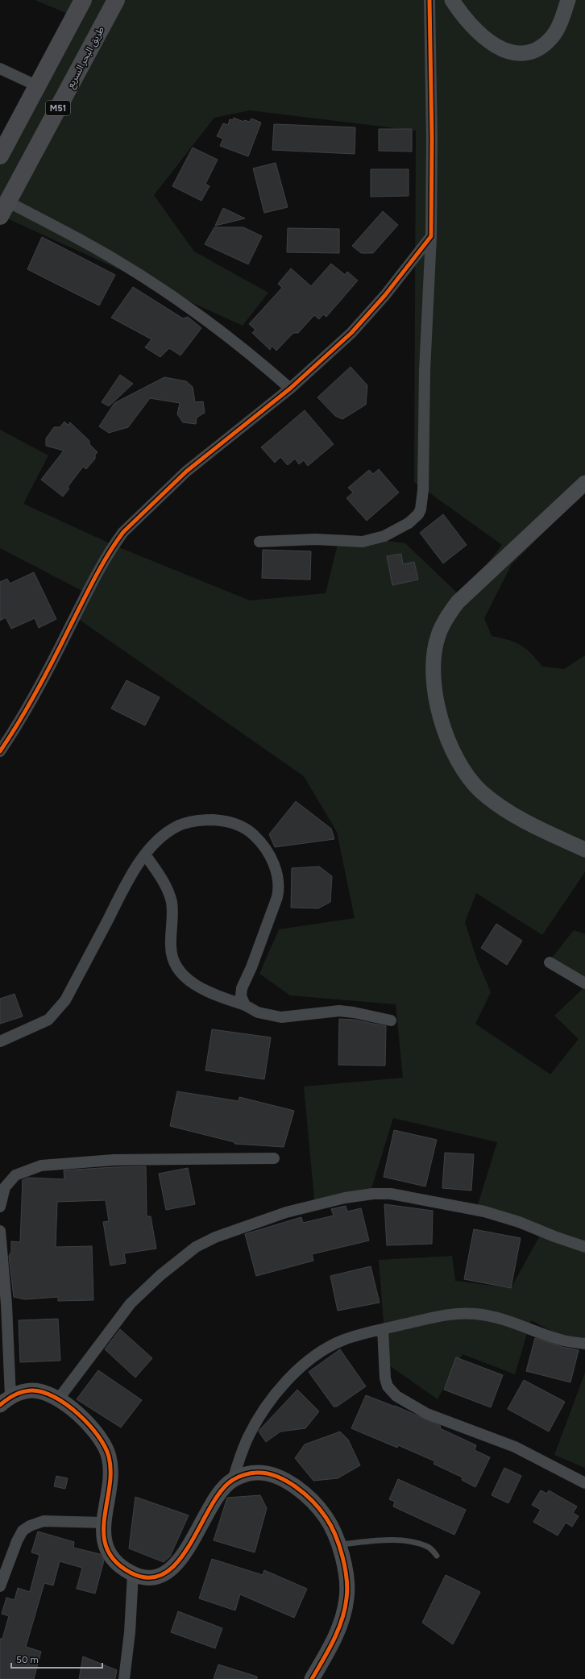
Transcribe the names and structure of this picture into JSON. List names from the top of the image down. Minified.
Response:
{"streets":{"highway":["طريق البحر السريع","M51"]},"scale_bar":"50 m"}
